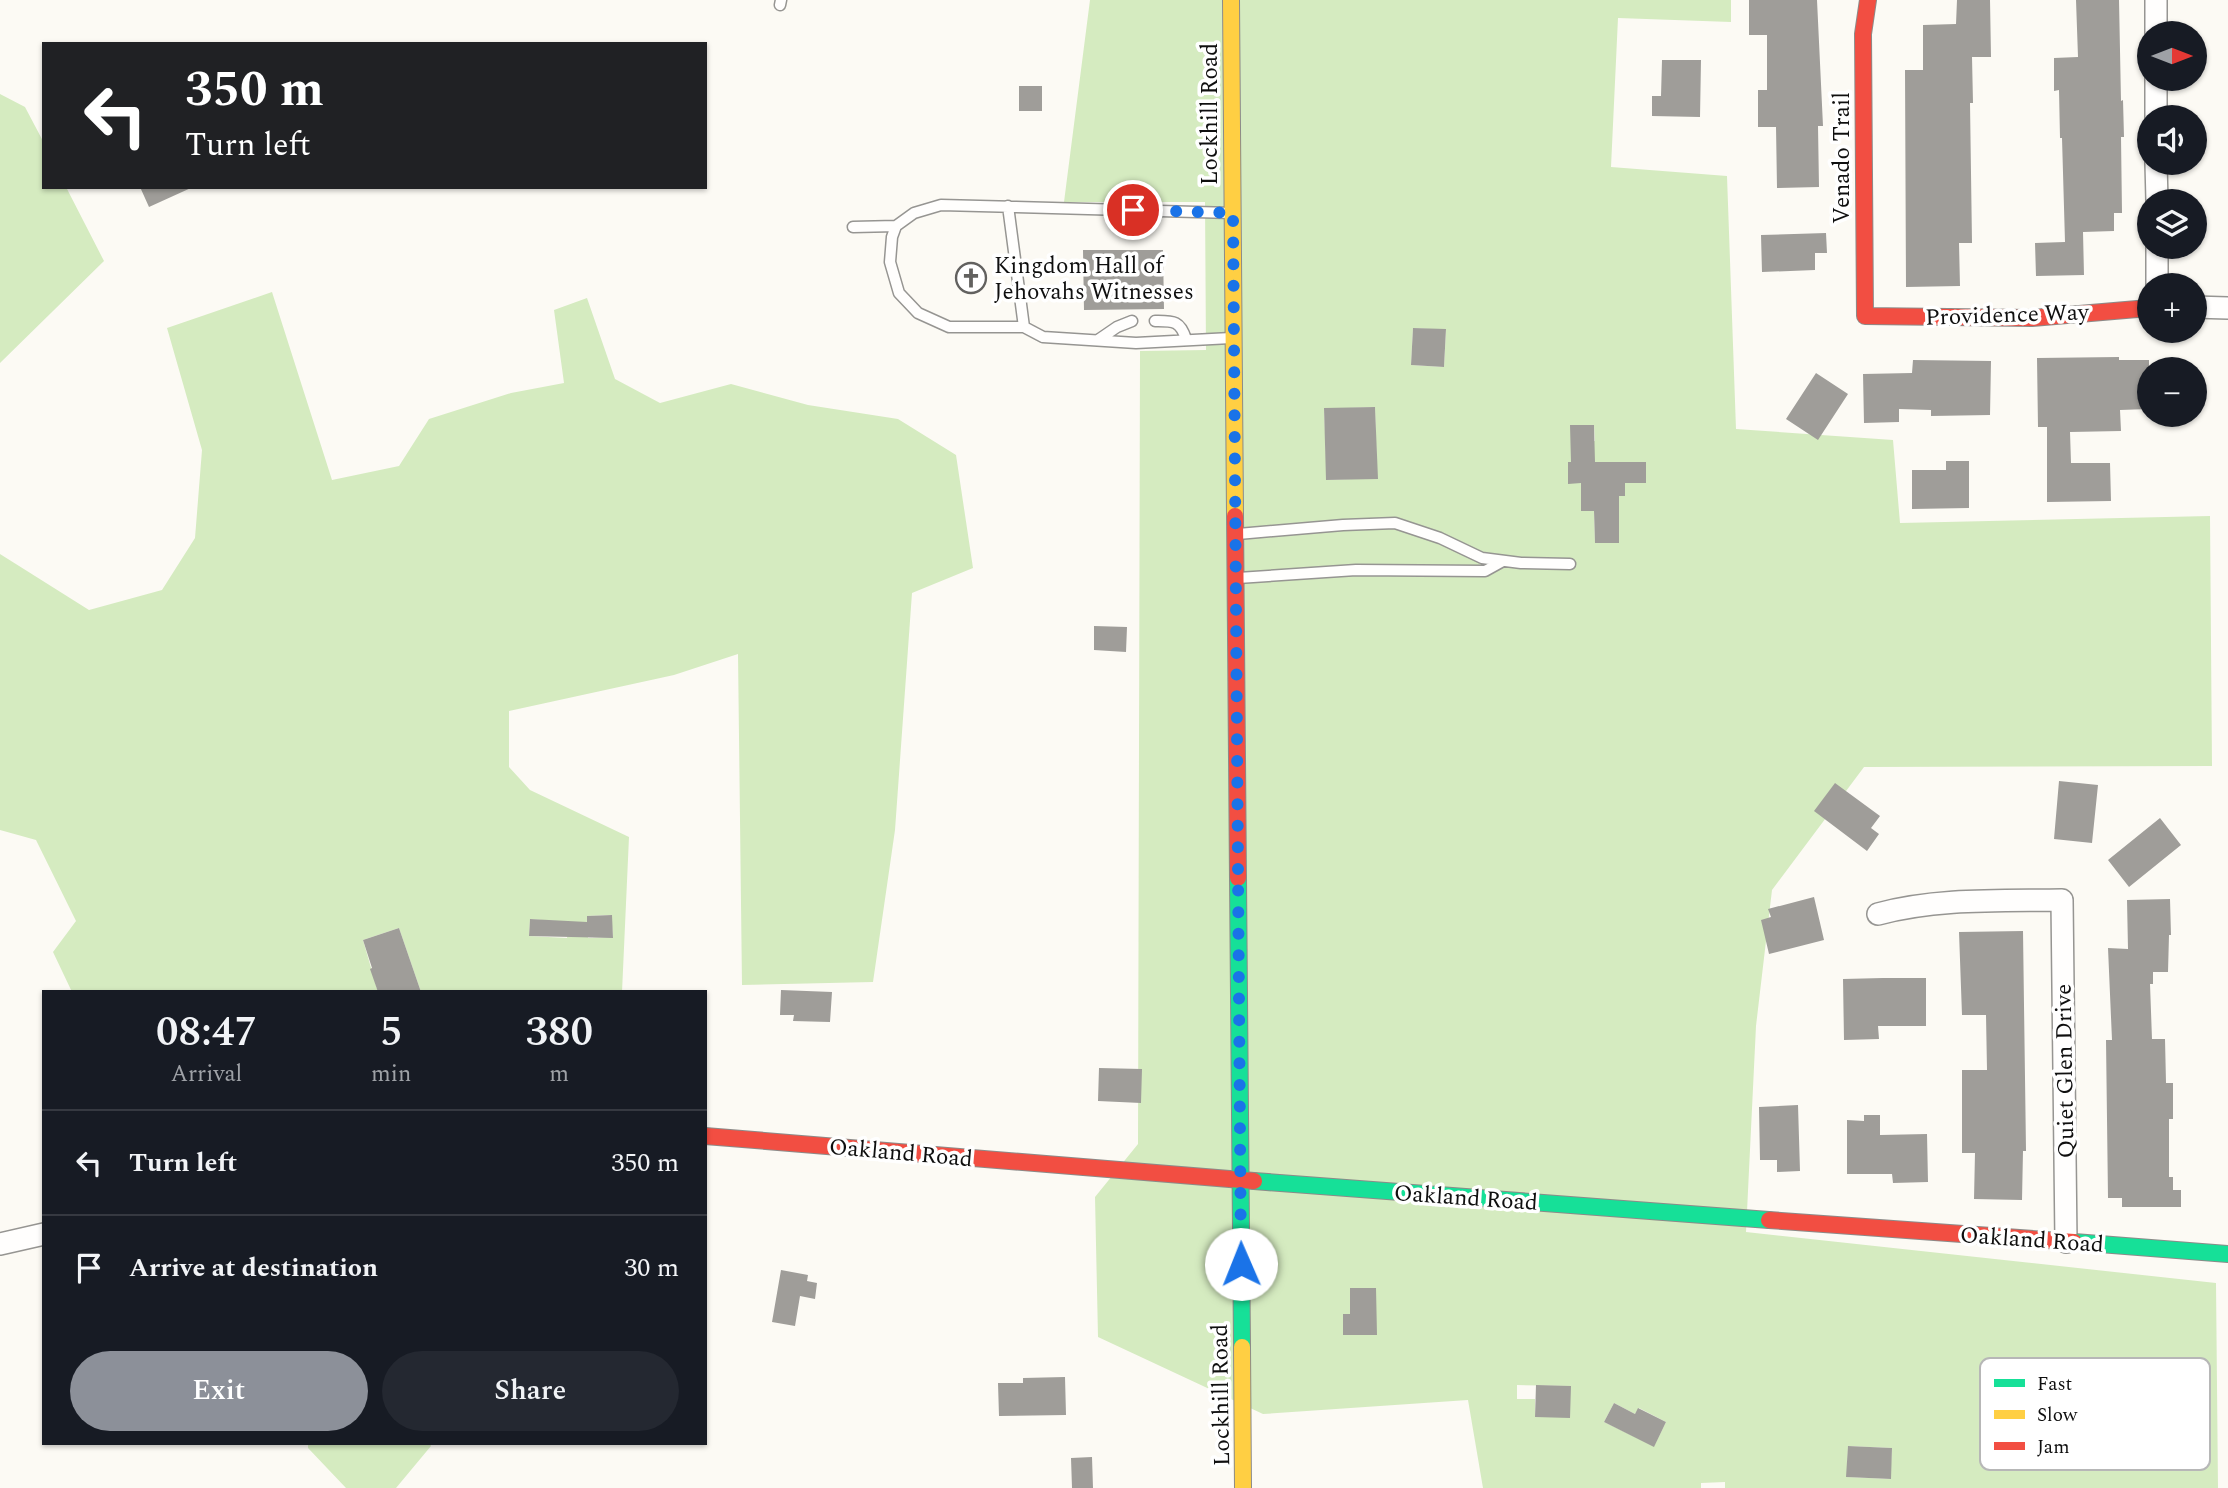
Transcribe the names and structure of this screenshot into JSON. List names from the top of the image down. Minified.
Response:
{"streets":{"street":["Lockhill Road","Venado Trail","Providence Way","Quiet Glen Drive","Oakland Road"]},"crossings":[["Lockhill Road","Oakland Road"],["Venado Trail","Providence Way"],["Quiet Glen Drive","Oakland Road"]],"places":{"church":["Kingdom Hall of Jehovahs Witnesses"]},"legend":["Fast","Slow","Jam"],"north":"right","page":{"map_buttons":["+","−"],"turn":["350 m","Turn left"],"eta":["08:47","Arrival","5","min","380","m"],"list":[{"name":"Turn left","value":"350 m"},{"name":"Arrive at destination","value":"30 m"}],"buttons":["Exit","Share"]}}
